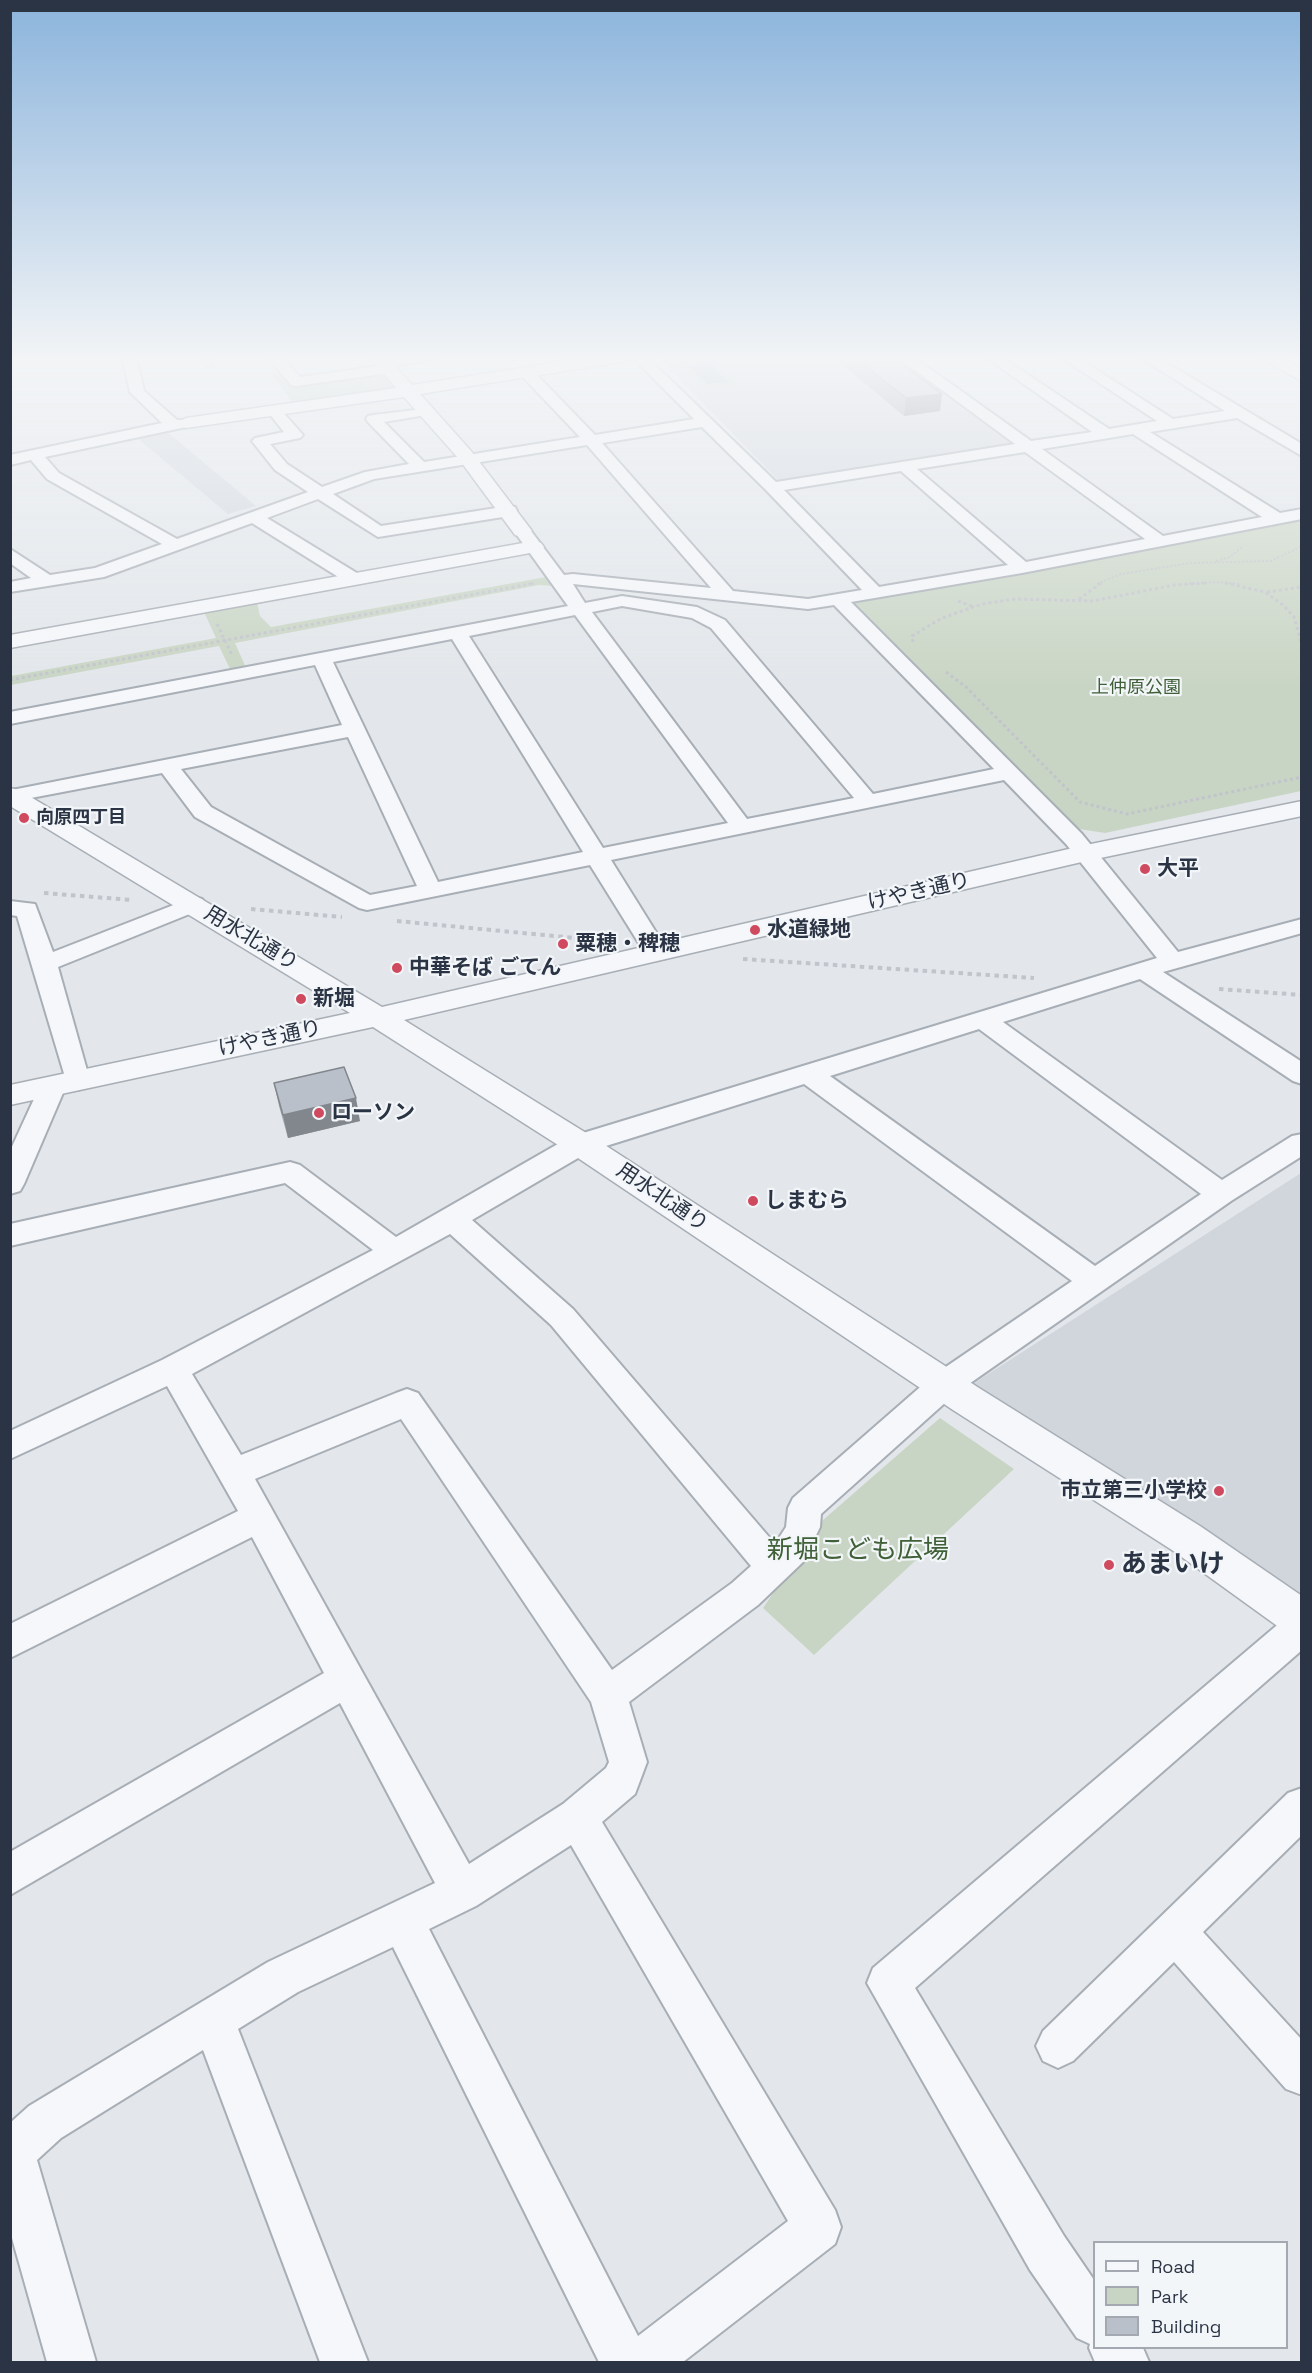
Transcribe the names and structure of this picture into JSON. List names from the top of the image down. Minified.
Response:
{"streets":{"street":["けやき通り","用水北通り"]},"crossings":[["けやき通り","用水北通り"]],"parks":["上仲原公園","新堀こども広場"],"places":["向原四丁目","大平","水道緑地","粟穂・稗穂","中華そば ごてん","新堀","ローソン","しまむら","市立第三小学校","あまいけ"],"legend":["Road","Park","Building"]}
